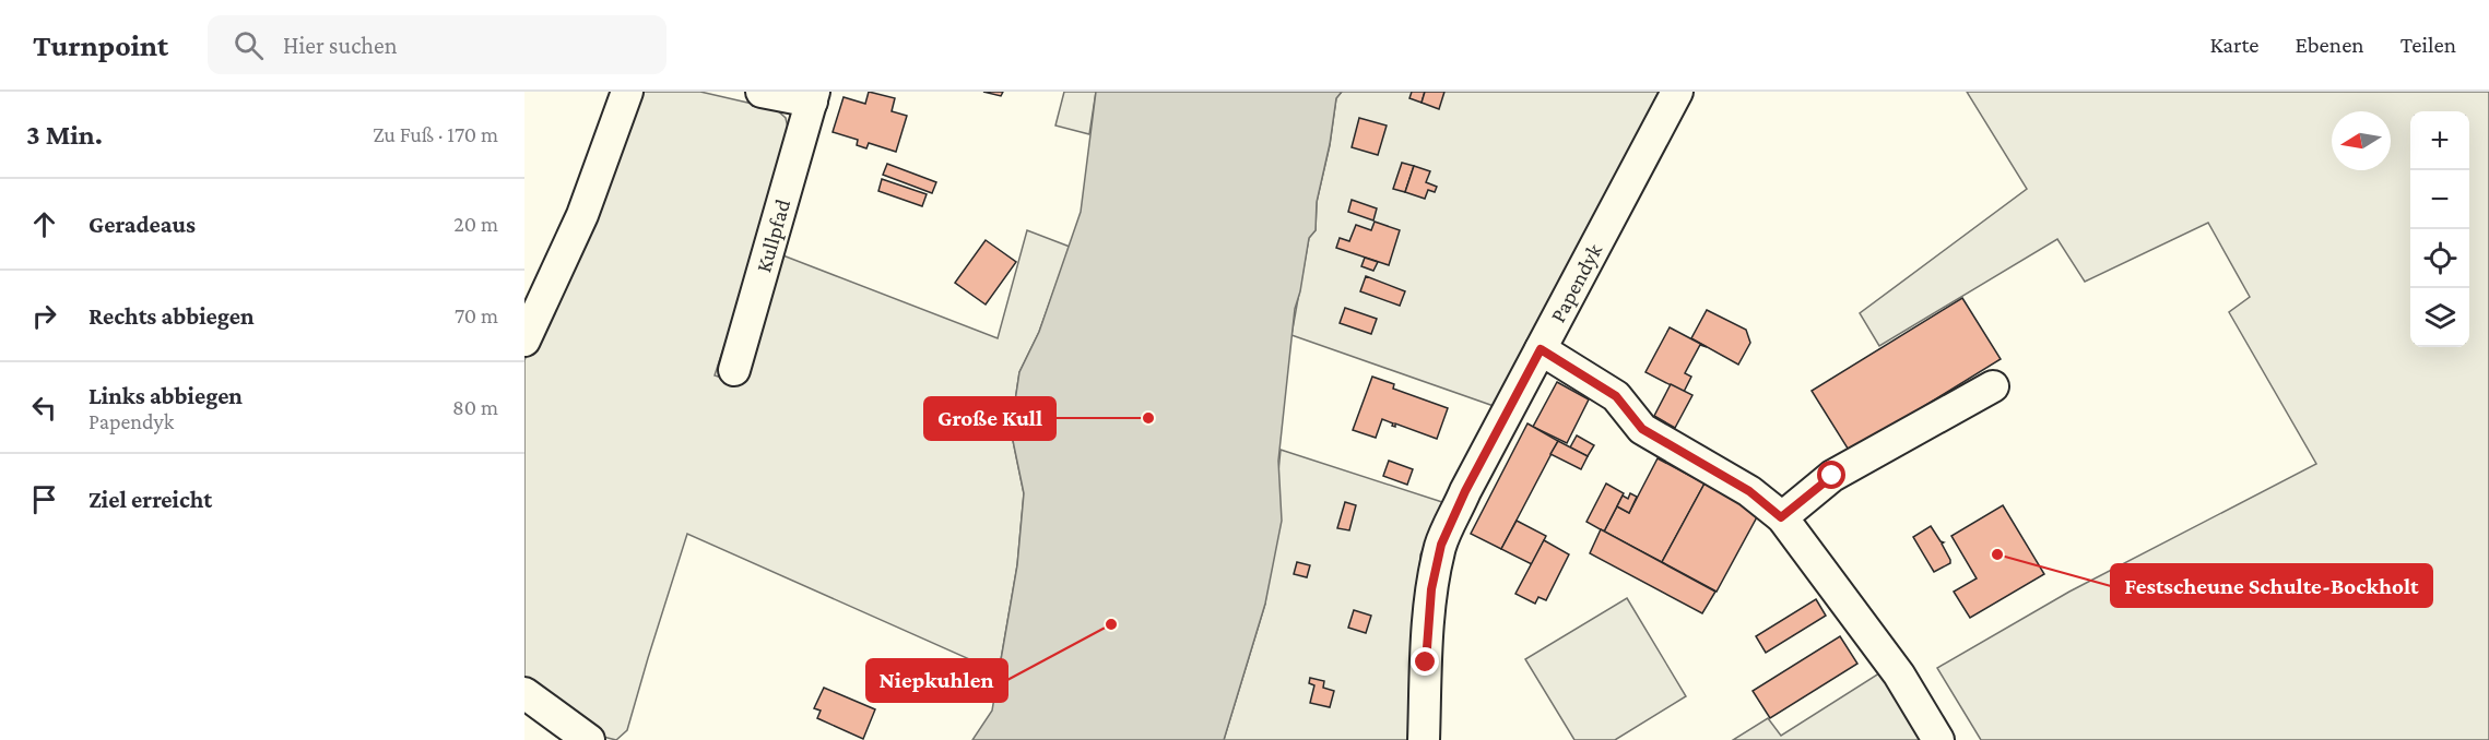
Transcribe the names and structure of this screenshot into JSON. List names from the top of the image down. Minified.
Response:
{"streets":{"street":["Kullpfad","Papendyk"]},"places":["Große Kull","Festscheune Schulte-Bockholt","Niepkuhlen"],"north":"left","page":{"header":"Turnpoint","search":"Hier suchen","nav":["Karte","Ebenen","Teilen"],"heading":["3 Min.","Zu Fuß · 170 m"],"map_buttons":["+","−"],"list":[["Geradeaus","20 m"],["Rechts abbiegen","70 m"],["Links abbiegen","Papendyk","80 m"],"Ziel erreicht"]}}
